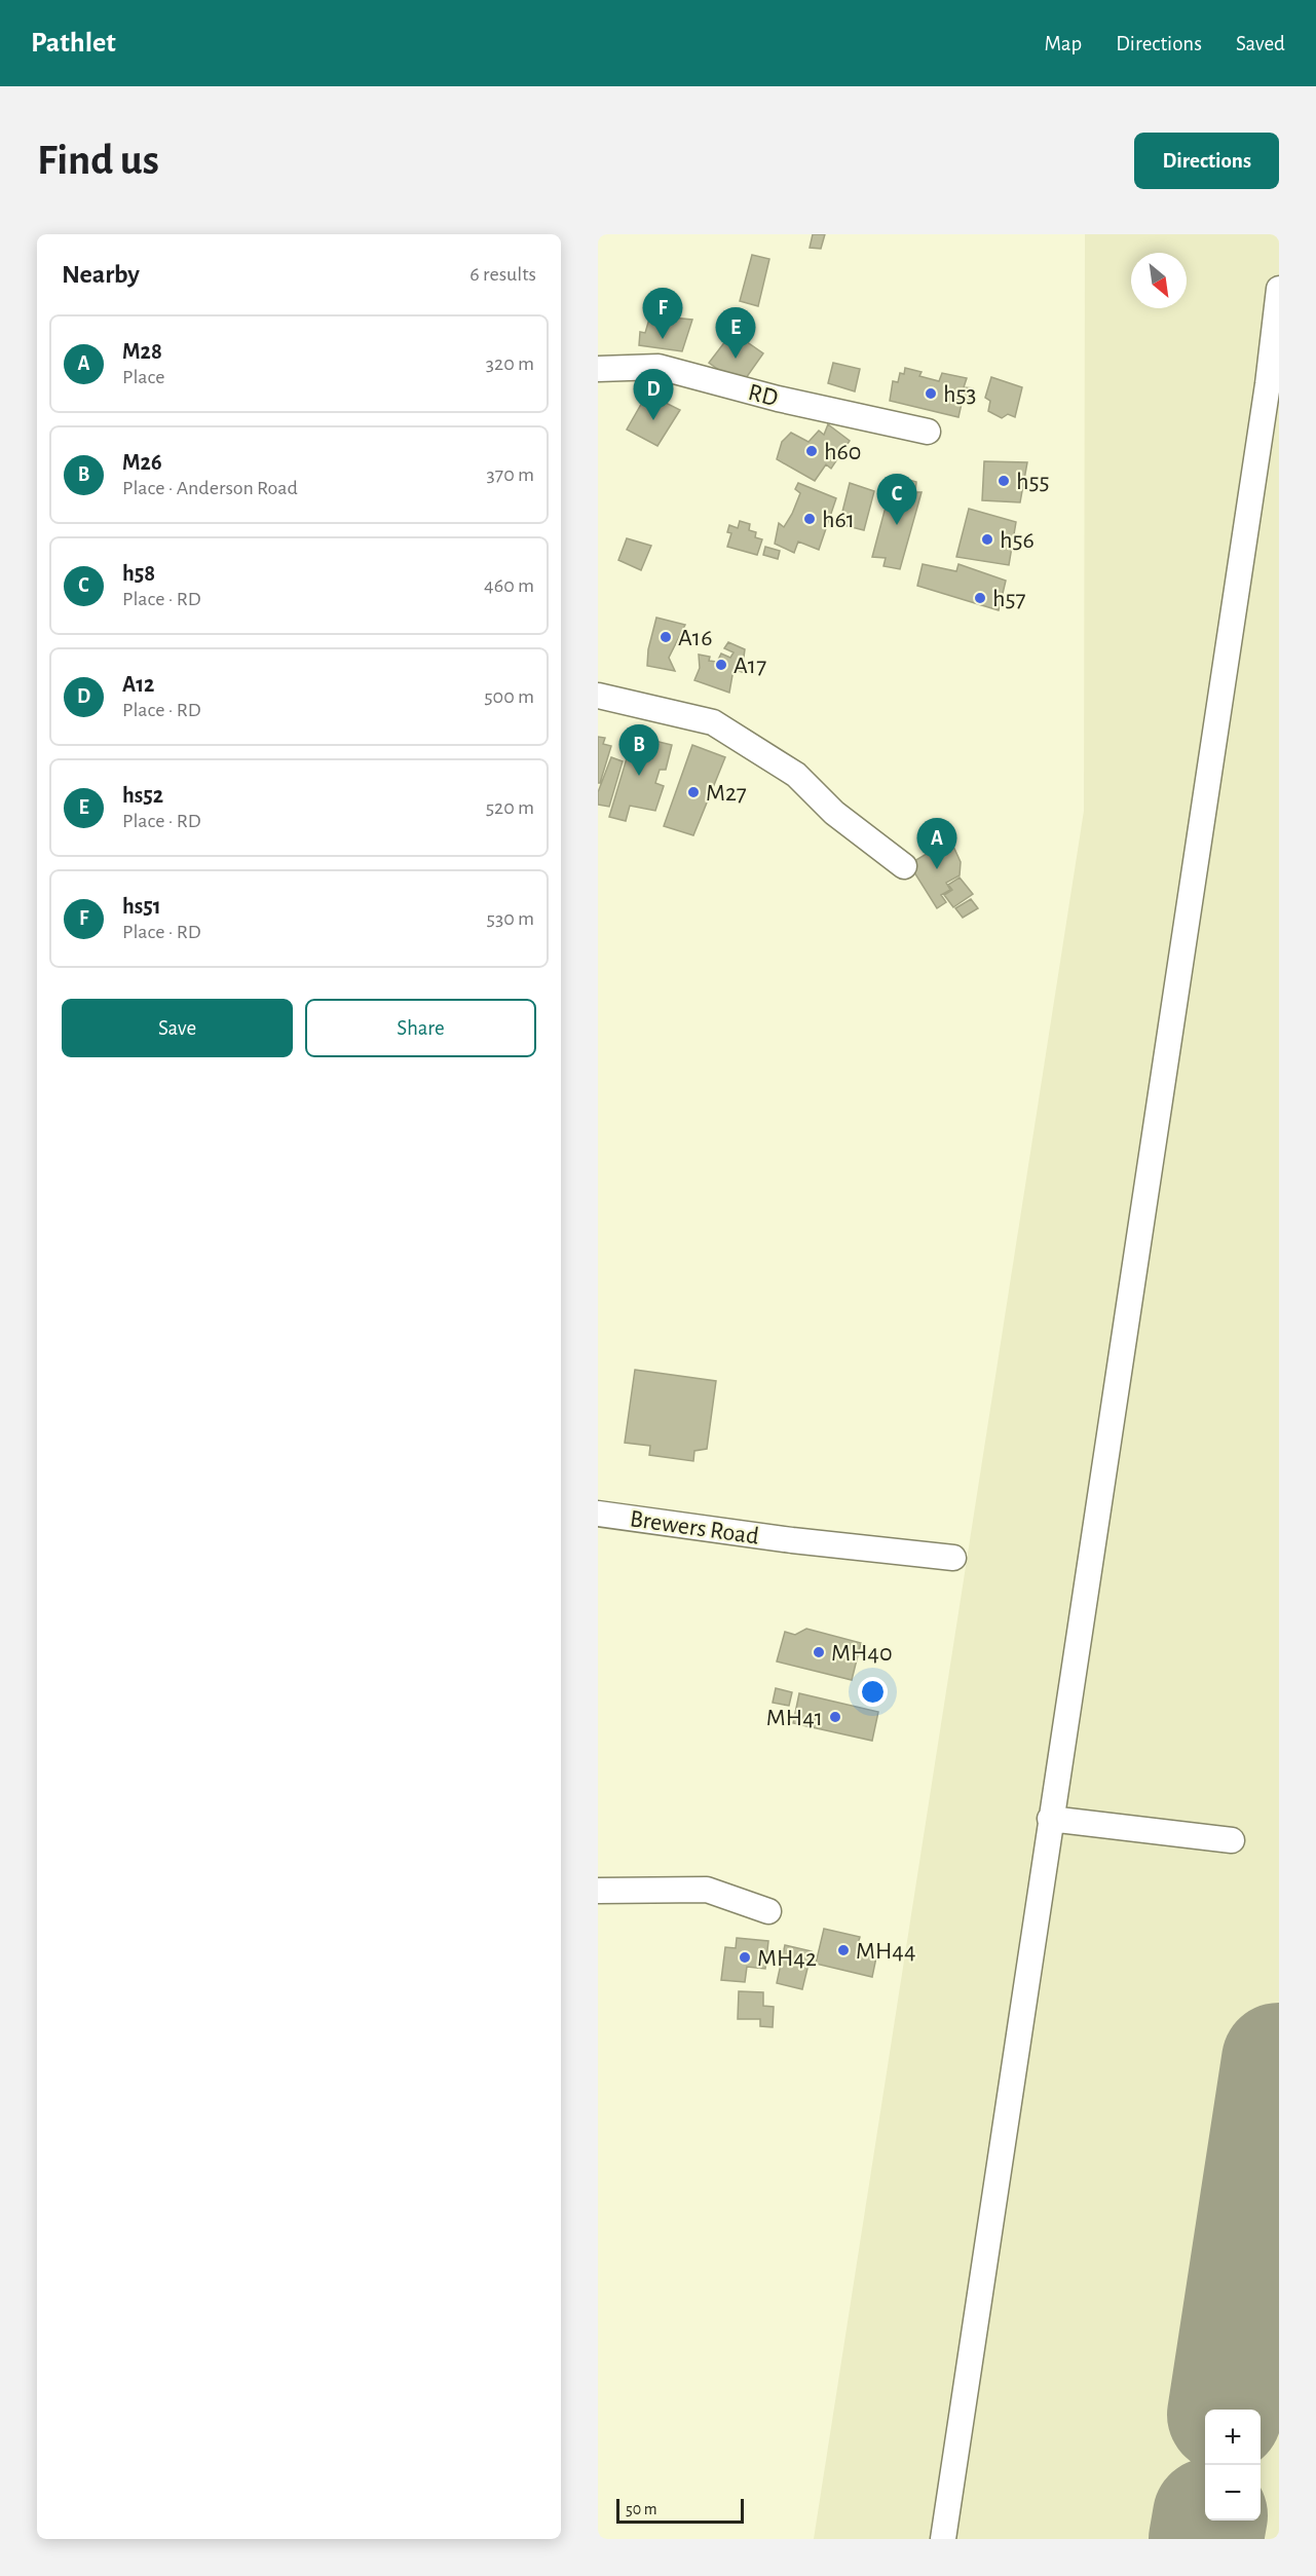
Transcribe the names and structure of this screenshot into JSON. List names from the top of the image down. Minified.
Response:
{"streets":{"street":["RD","Brewers Road"]},"places":["h53","h60","h55","h61","h56","h57","A16","A17","M27","MH40","MH41","MH44","MH42"],"scale_bar":"50 m","north":"bottom right","page":{"header":"Pathlet","nav":["Map","Directions","Saved"],"buttons":["Directions",["Save","Share"]],"title":"Find us","heading":["Nearby","6 results"],"pins":["F","E","D","C","B","A"],"list":[{"mark":"A","name":"M28","note":"Place","value":"320 m"},{"mark":"B","name":"M26","note":"Place · Anderson Road","value":"370 m"},{"mark":"C","name":"h58","note":"Place · RD","value":"460 m"},{"mark":"D","name":"A12","note":"Place · RD","value":"500 m"},{"mark":"E","name":"hs52","note":"Place · RD","value":"520 m"},{"mark":"F","name":"hs51","note":"Place · RD","value":"530 m"}],"map_buttons":["+","−"],"scale":"50 m"}}
